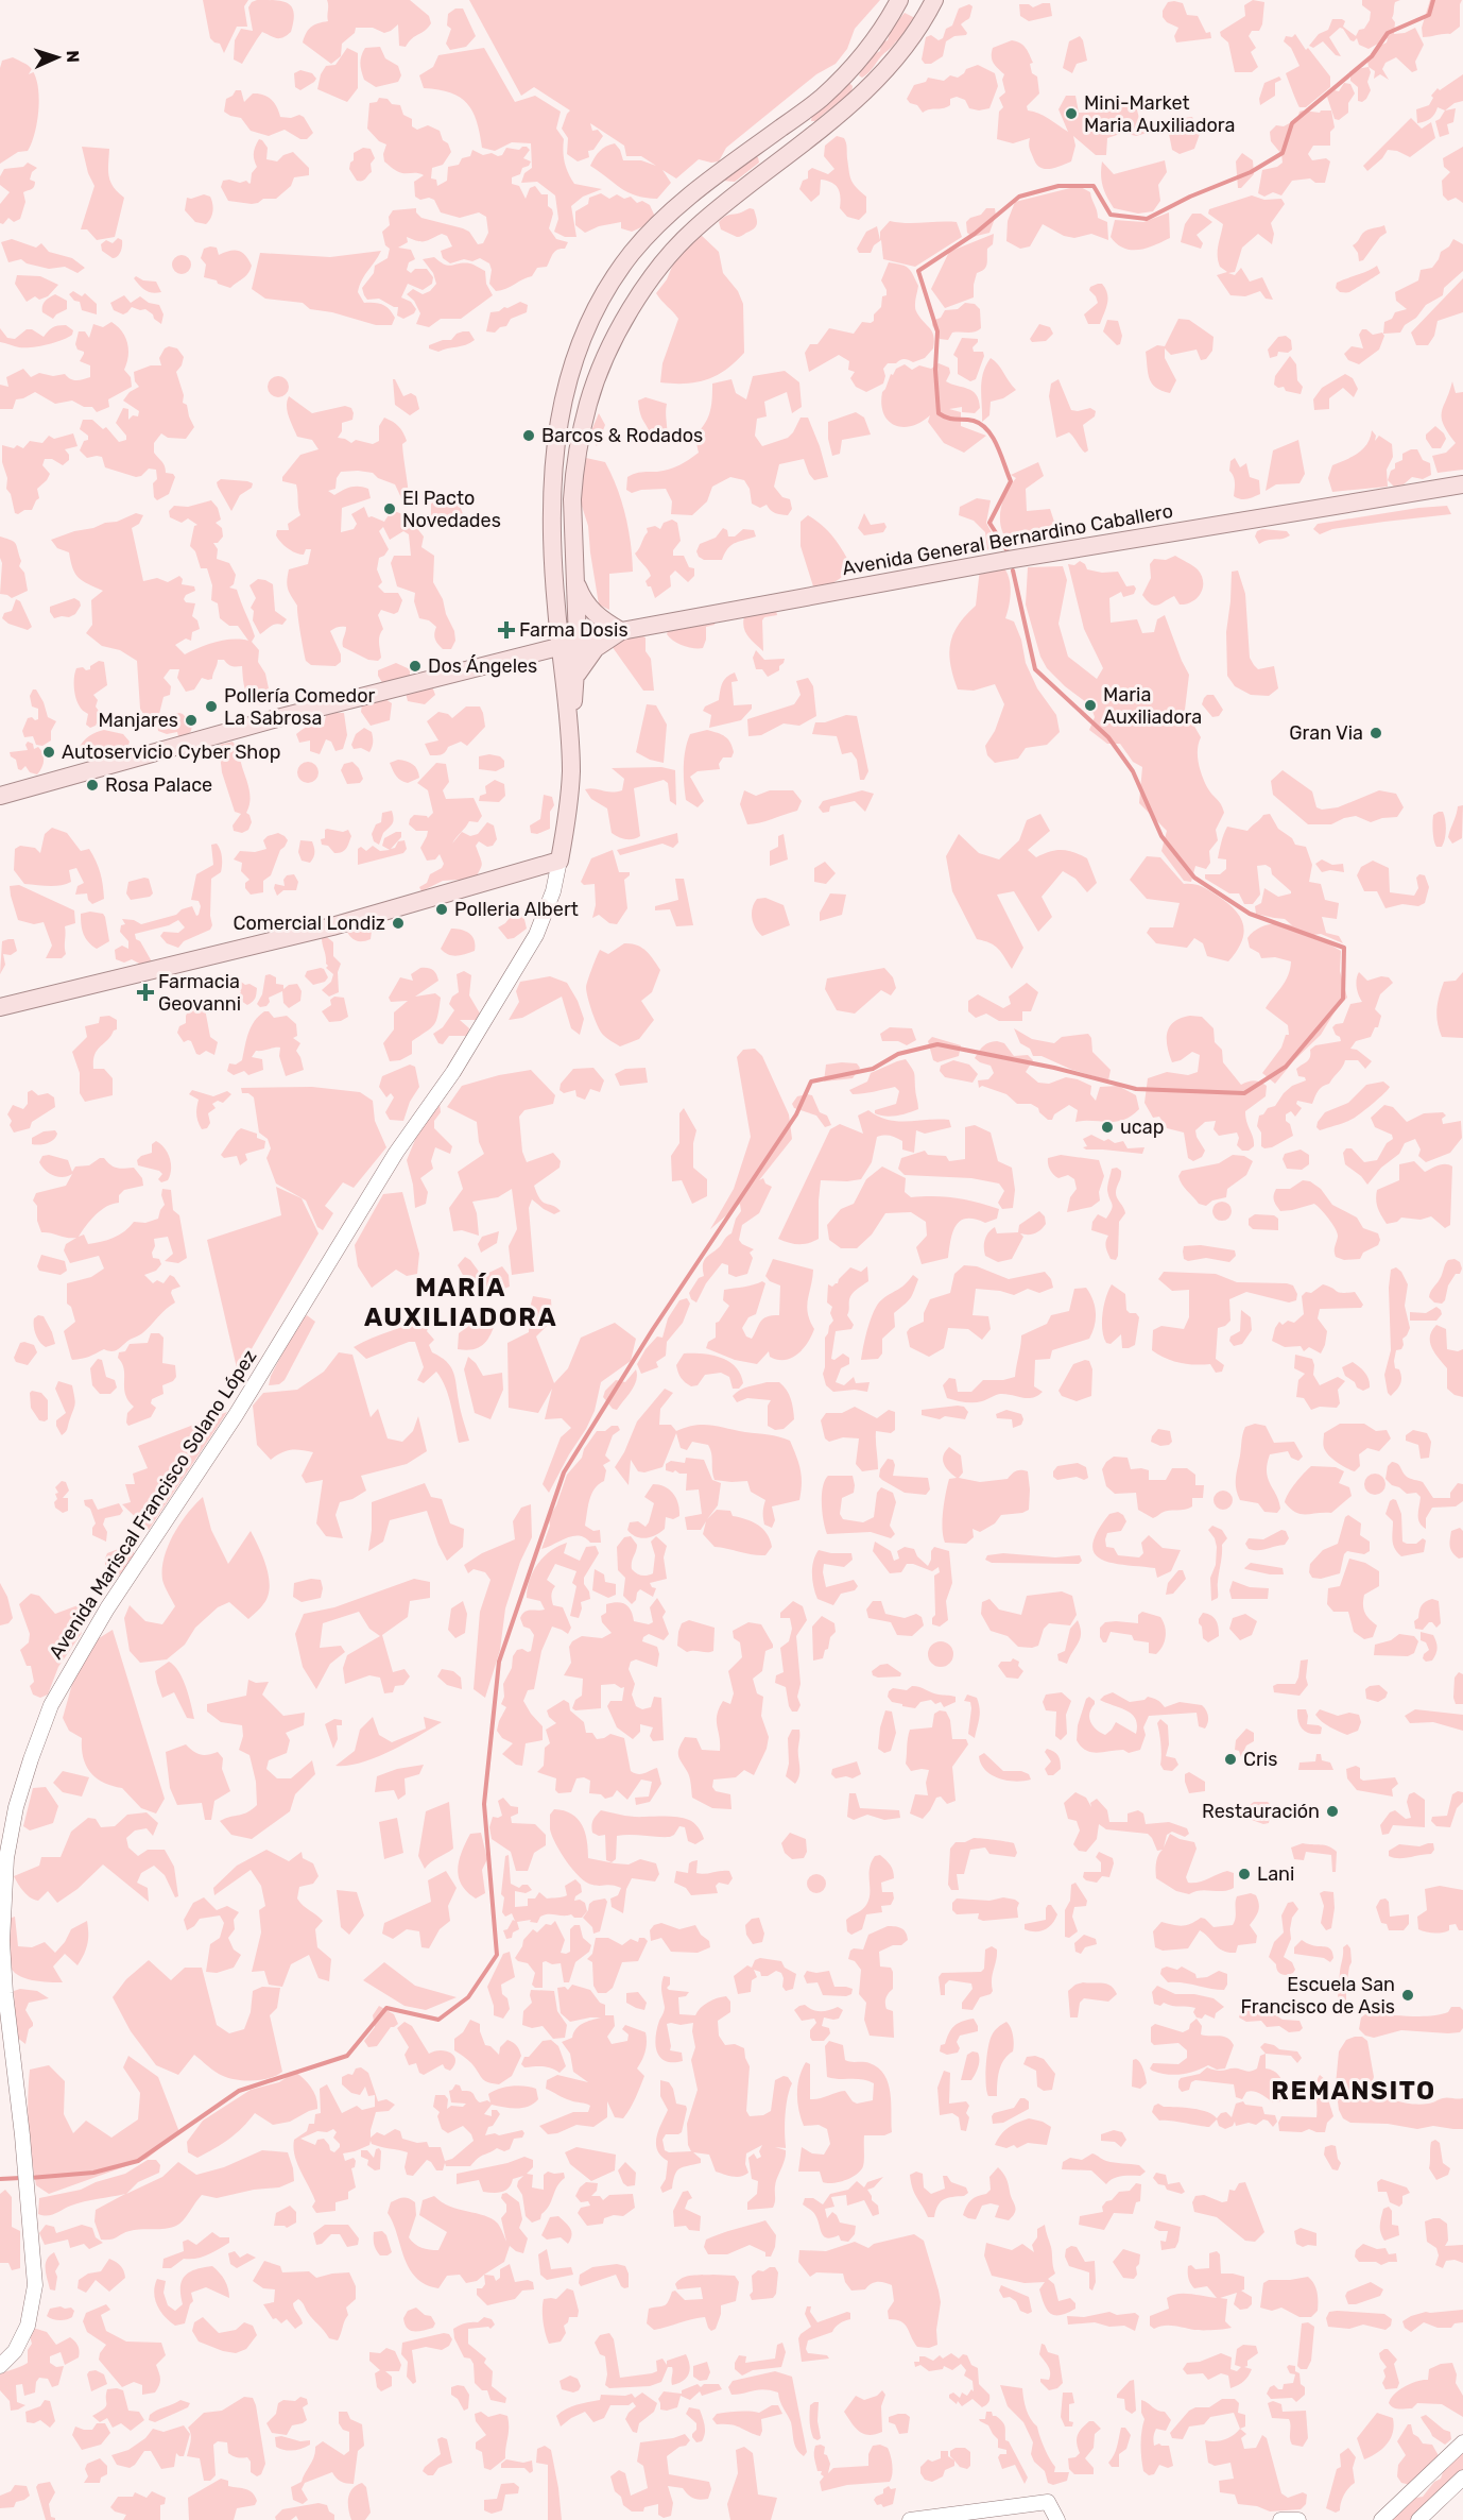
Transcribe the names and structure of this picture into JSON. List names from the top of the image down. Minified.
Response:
{"streets":{"main road":["Avenida General Bernardino Caballero","Avenida Mariscal Francisco Solano López"]},"crossings":[["Avenida General Bernardino Caballero","Avenida Mariscal Francisco Solano López"]],"districts":["MARÍA AUXILIADORA","REMANSITO"],"places":{"other":["Mini-Market Maria Auxiliadora","Barcos & Rodados","El Pacto Novedades","Dos Ángeles","Maria Auxiliadora","Pollería Comedor La Sabrosa","Manjares","Gran Via","Autoservicio Cyber Shop","Rosa Palace","Polleria Albert","Comercial Londiz","ucap","Cris","Restauración","Lani","Escuela San Francisco de Asis"],"health":["Farma Dosis","Farmacia Geovanni"]},"north":"right"}
